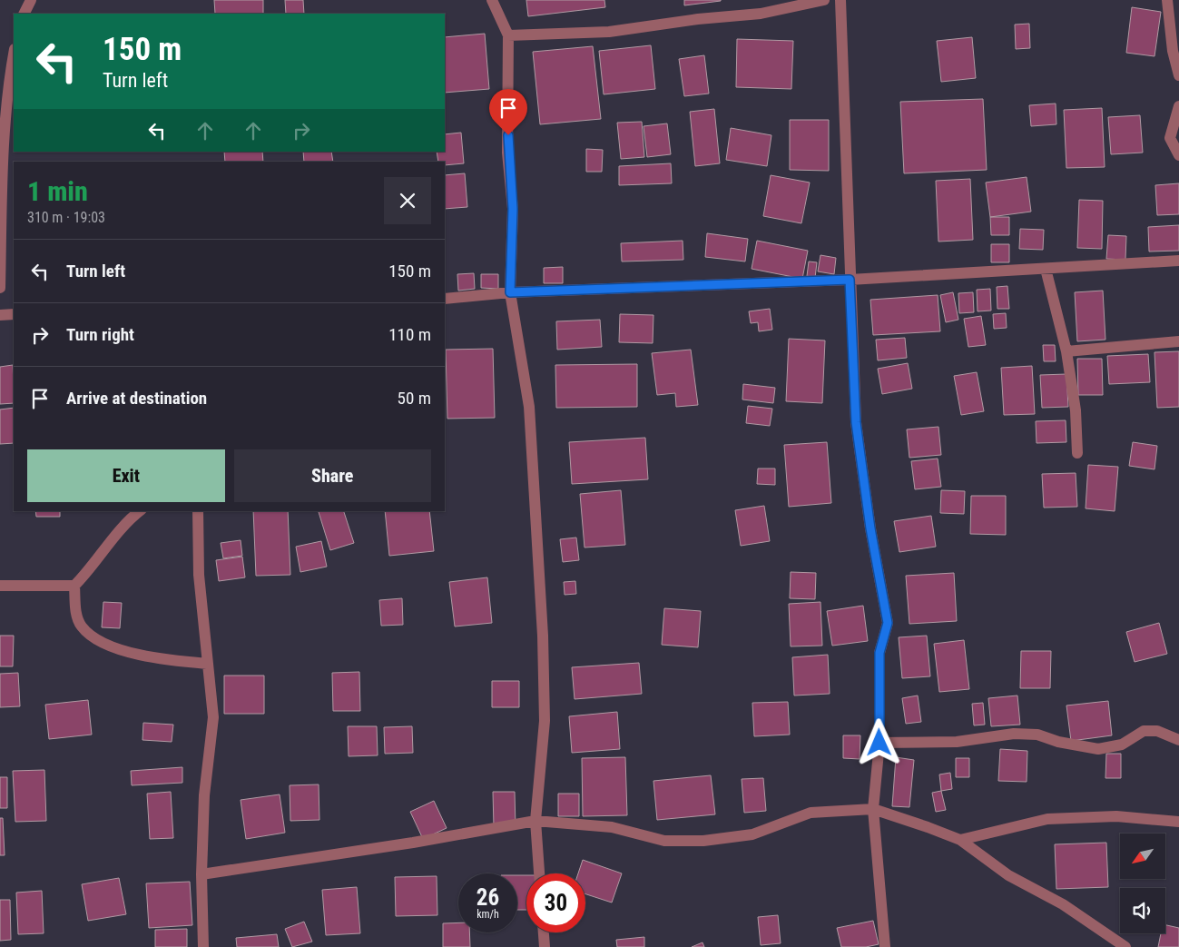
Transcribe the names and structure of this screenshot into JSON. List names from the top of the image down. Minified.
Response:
{"north":"bottom left","page":{"turn":["150 m","Turn left"],"heading":["1 min","310 m · 19:03"],"list":[{"name":"Turn left","value":"150 m"},{"name":"Turn right","value":"110 m"},{"name":"Arrive at destination","value":"50 m"}],"buttons":["Exit","Share"],"speed":"26 km/h","limit":"30"}}
